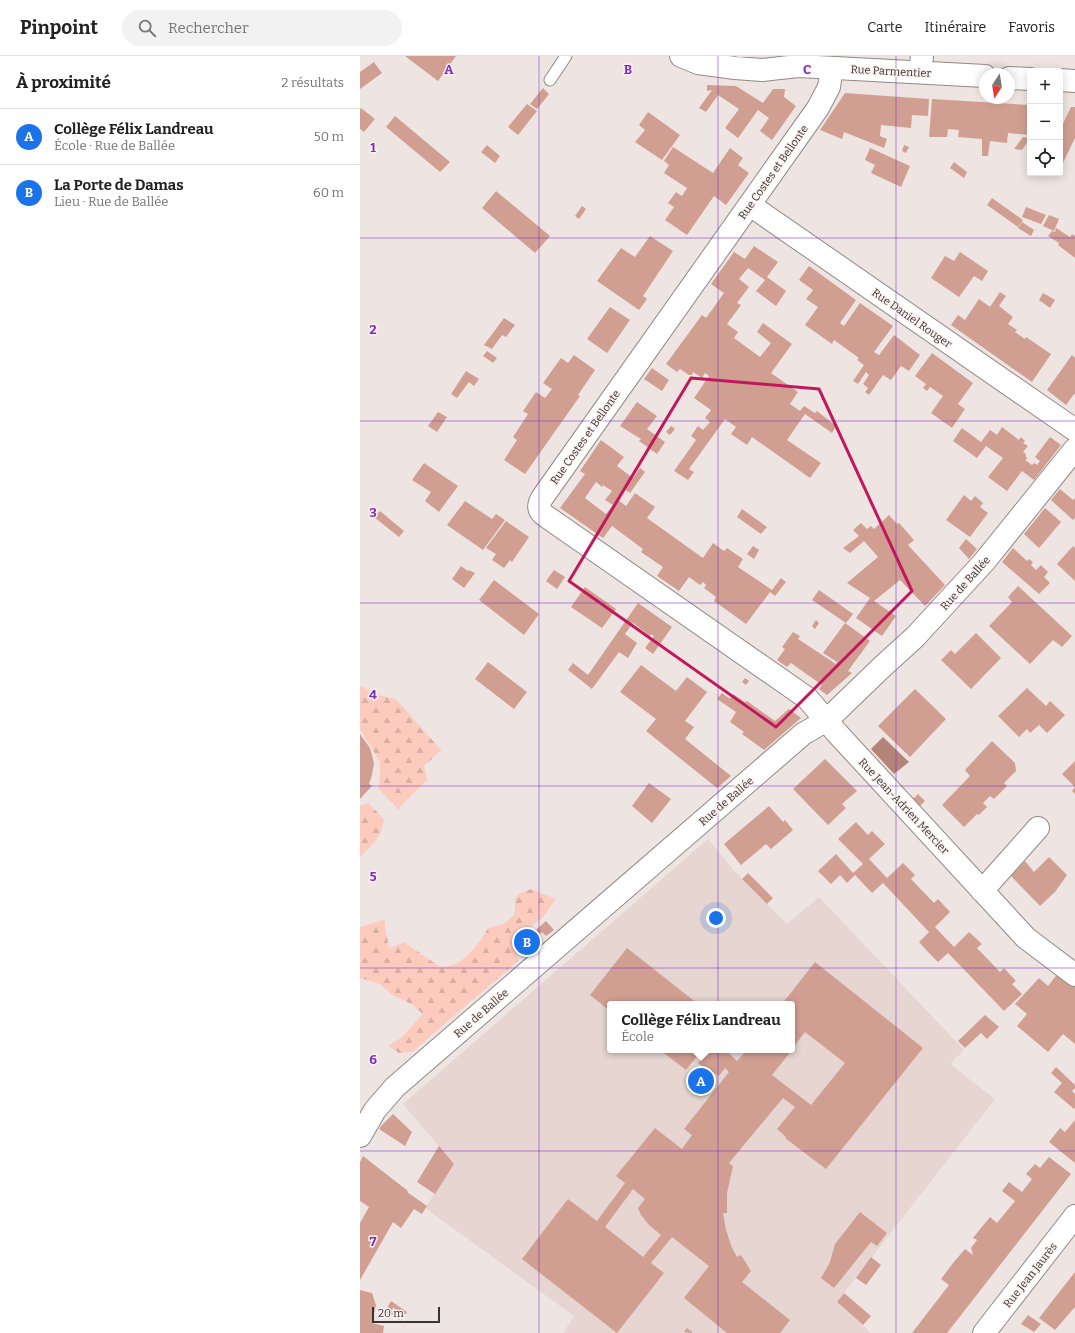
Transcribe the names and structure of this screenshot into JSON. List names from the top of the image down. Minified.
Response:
{"streets":{"street":["Rue Parmentier","Rue Costes et Bellonte","Rue Daniel Rouger","Rue de Ballée","Rue Jean-Adrien Mercier","Rue Jean Jaurès"]},"crossings":[["Rue Parmentier","Rue Costes et Bellonte"],["Rue Costes et Bellonte","Rue Daniel Rouger"],["Rue Costes et Bellonte","Rue de Ballée"],["Rue Costes et Bellonte","Rue Jean-Adrien Mercier"],["Rue de Ballée","Rue Jean-Adrien Mercier"]],"scale_bar":"20 m","north":"bottom","page":{"header":"Pinpoint","search":"Rechercher","nav":["Carte","Itinéraire","Favoris"],"heading":["À proximité","2 résultats"],"map_buttons":["+","−"],"list":[{"mark":"A","name":"Collège Félix Landreau","note":"École · Rue de Ballée","value":"50 m"},{"mark":"B","name":"La Porte de Damas","note":"Lieu · Rue de Ballée","value":"60 m"}],"pins":["B","A"],"popup":["Collège Félix Landreau","École"],"scale":"20 m"},"grid":{"columns":["A","B","C"],"rows":["1","2","3","4","5","6","7"]}}
